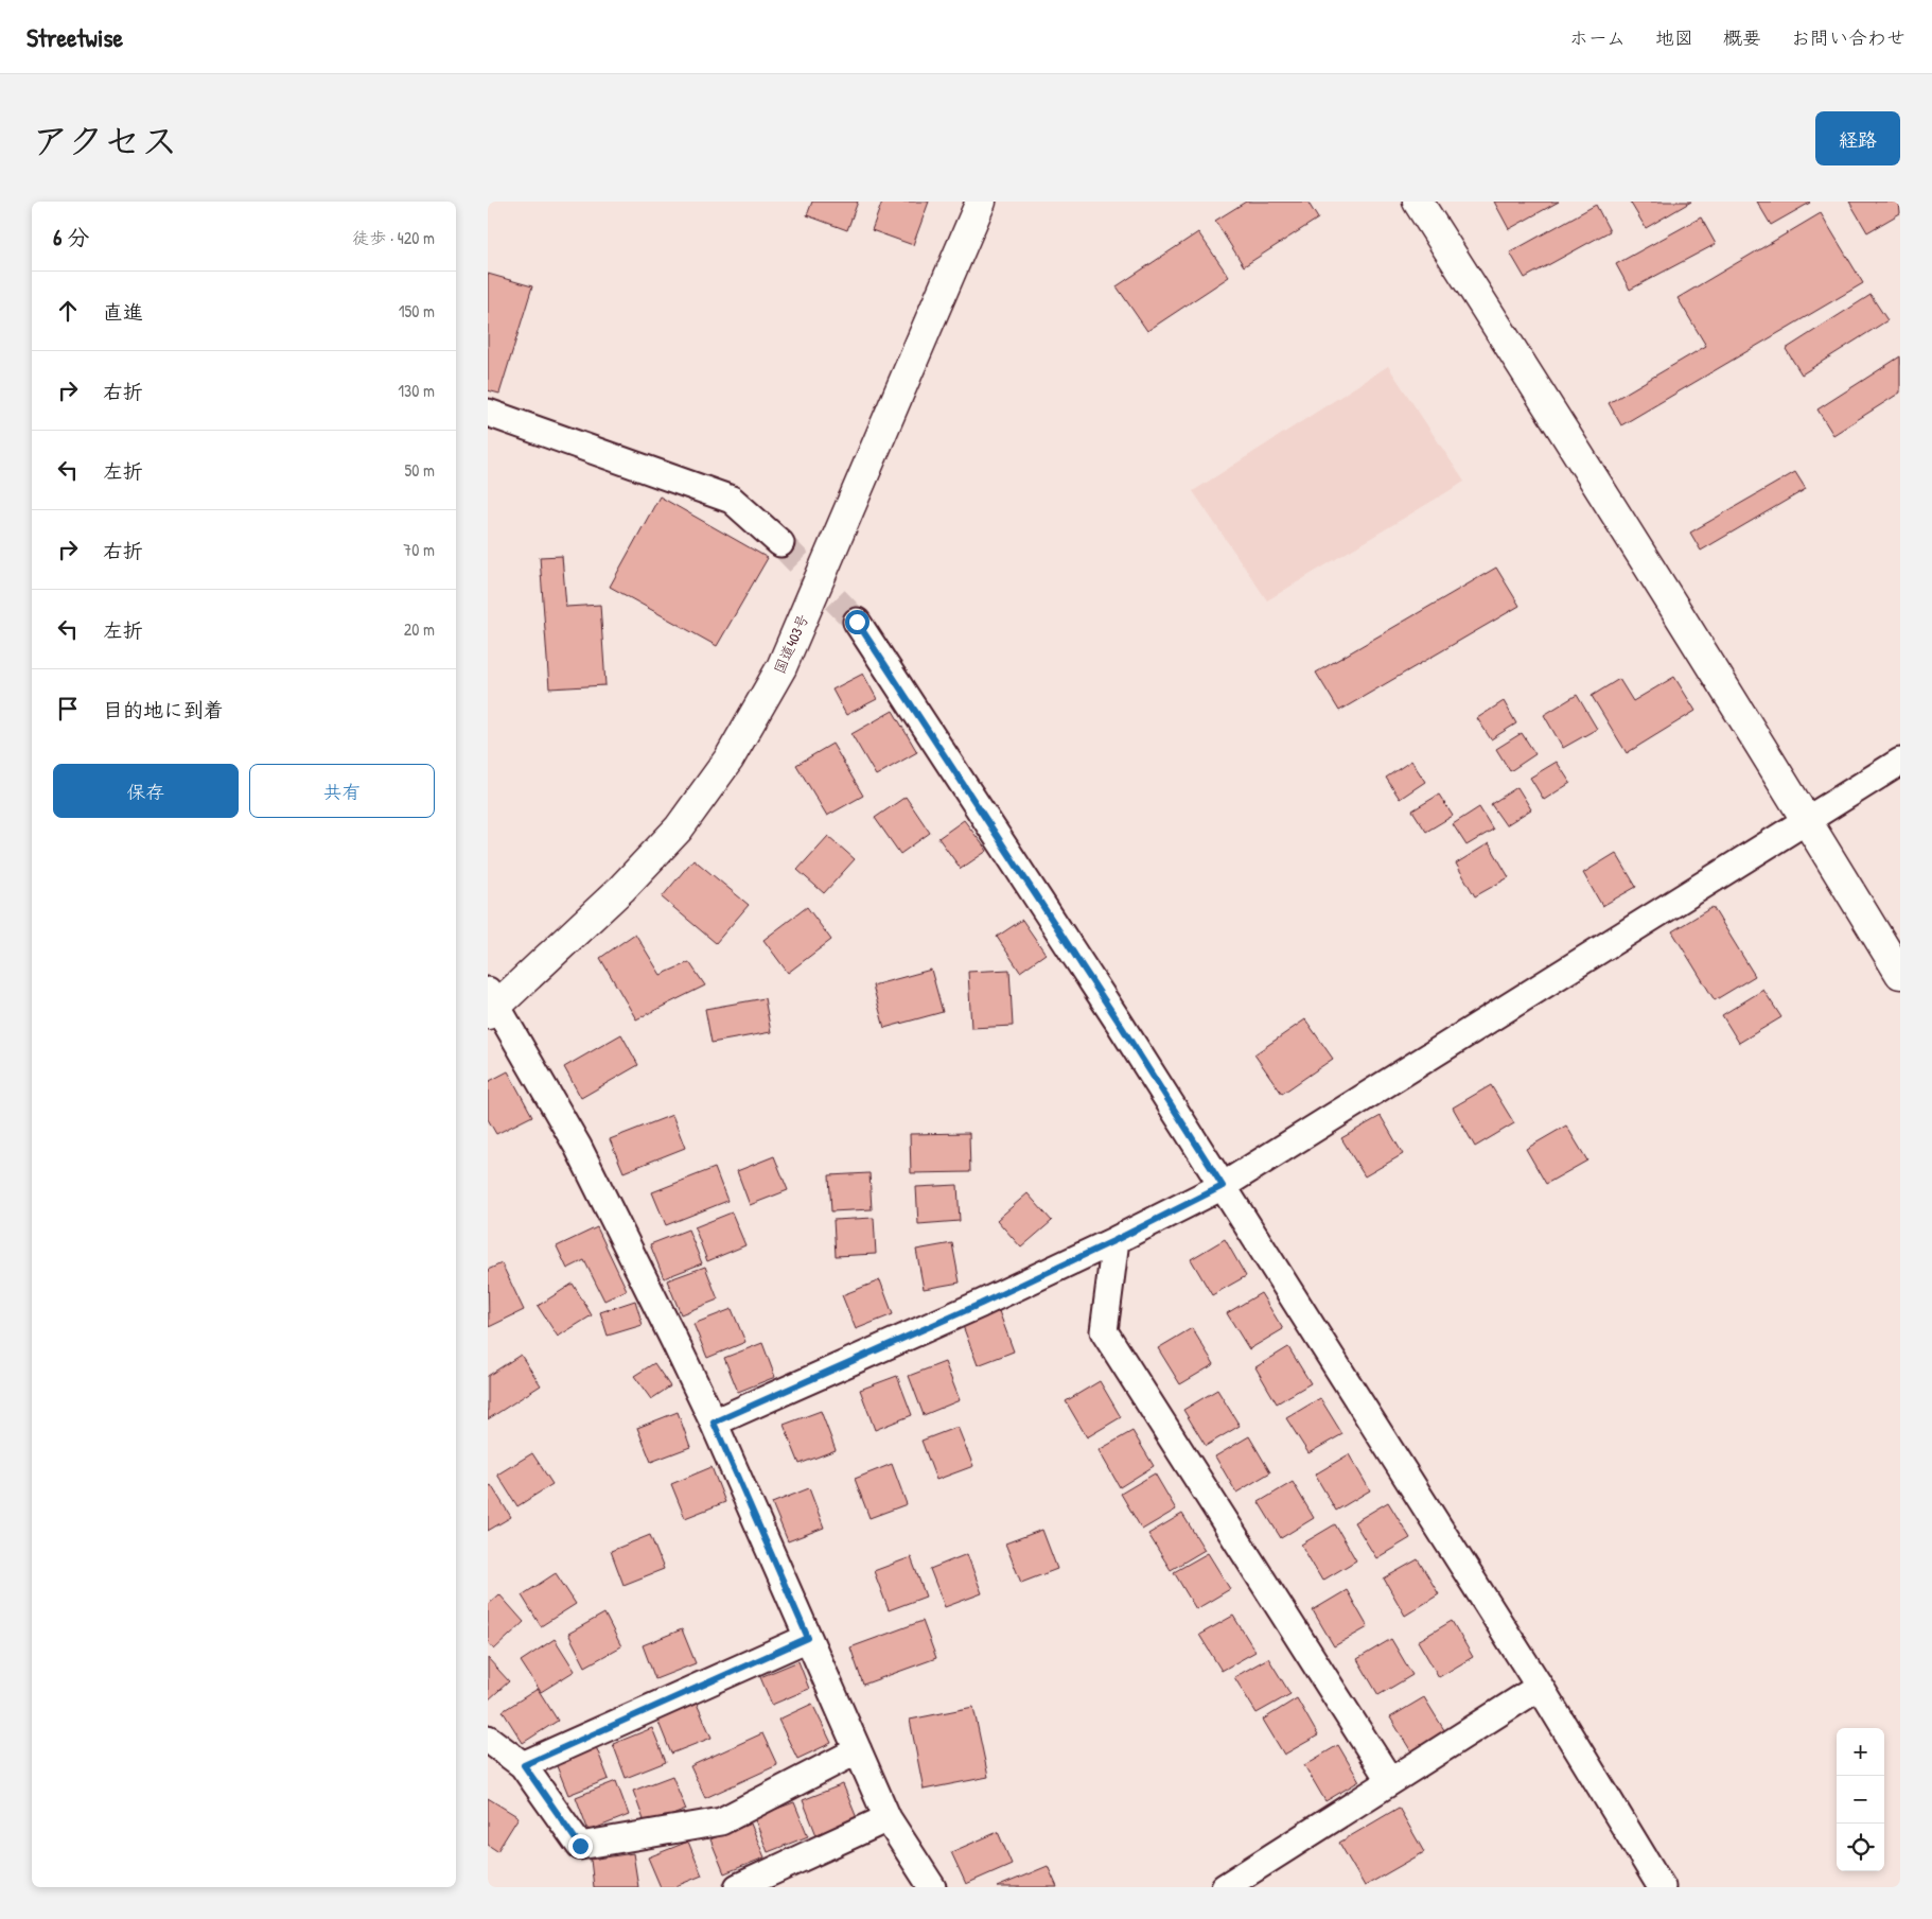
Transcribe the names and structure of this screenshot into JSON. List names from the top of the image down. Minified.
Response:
{"streets":{"main road":["国道403号"]},"page":{"header":"Streetwise","nav":["ホーム","地図","概要","お問い合わせ"],"title":"アクセス","buttons":["経路",["保存","共有"]],"heading":["6 分","徒歩 · 420 m"],"list":[["直進","150 m"],["右折","130 m"],["左折","50 m"],["右折","70 m"],["左折","20 m"],"目的地に到着"],"map_buttons":["+","−"]}}
